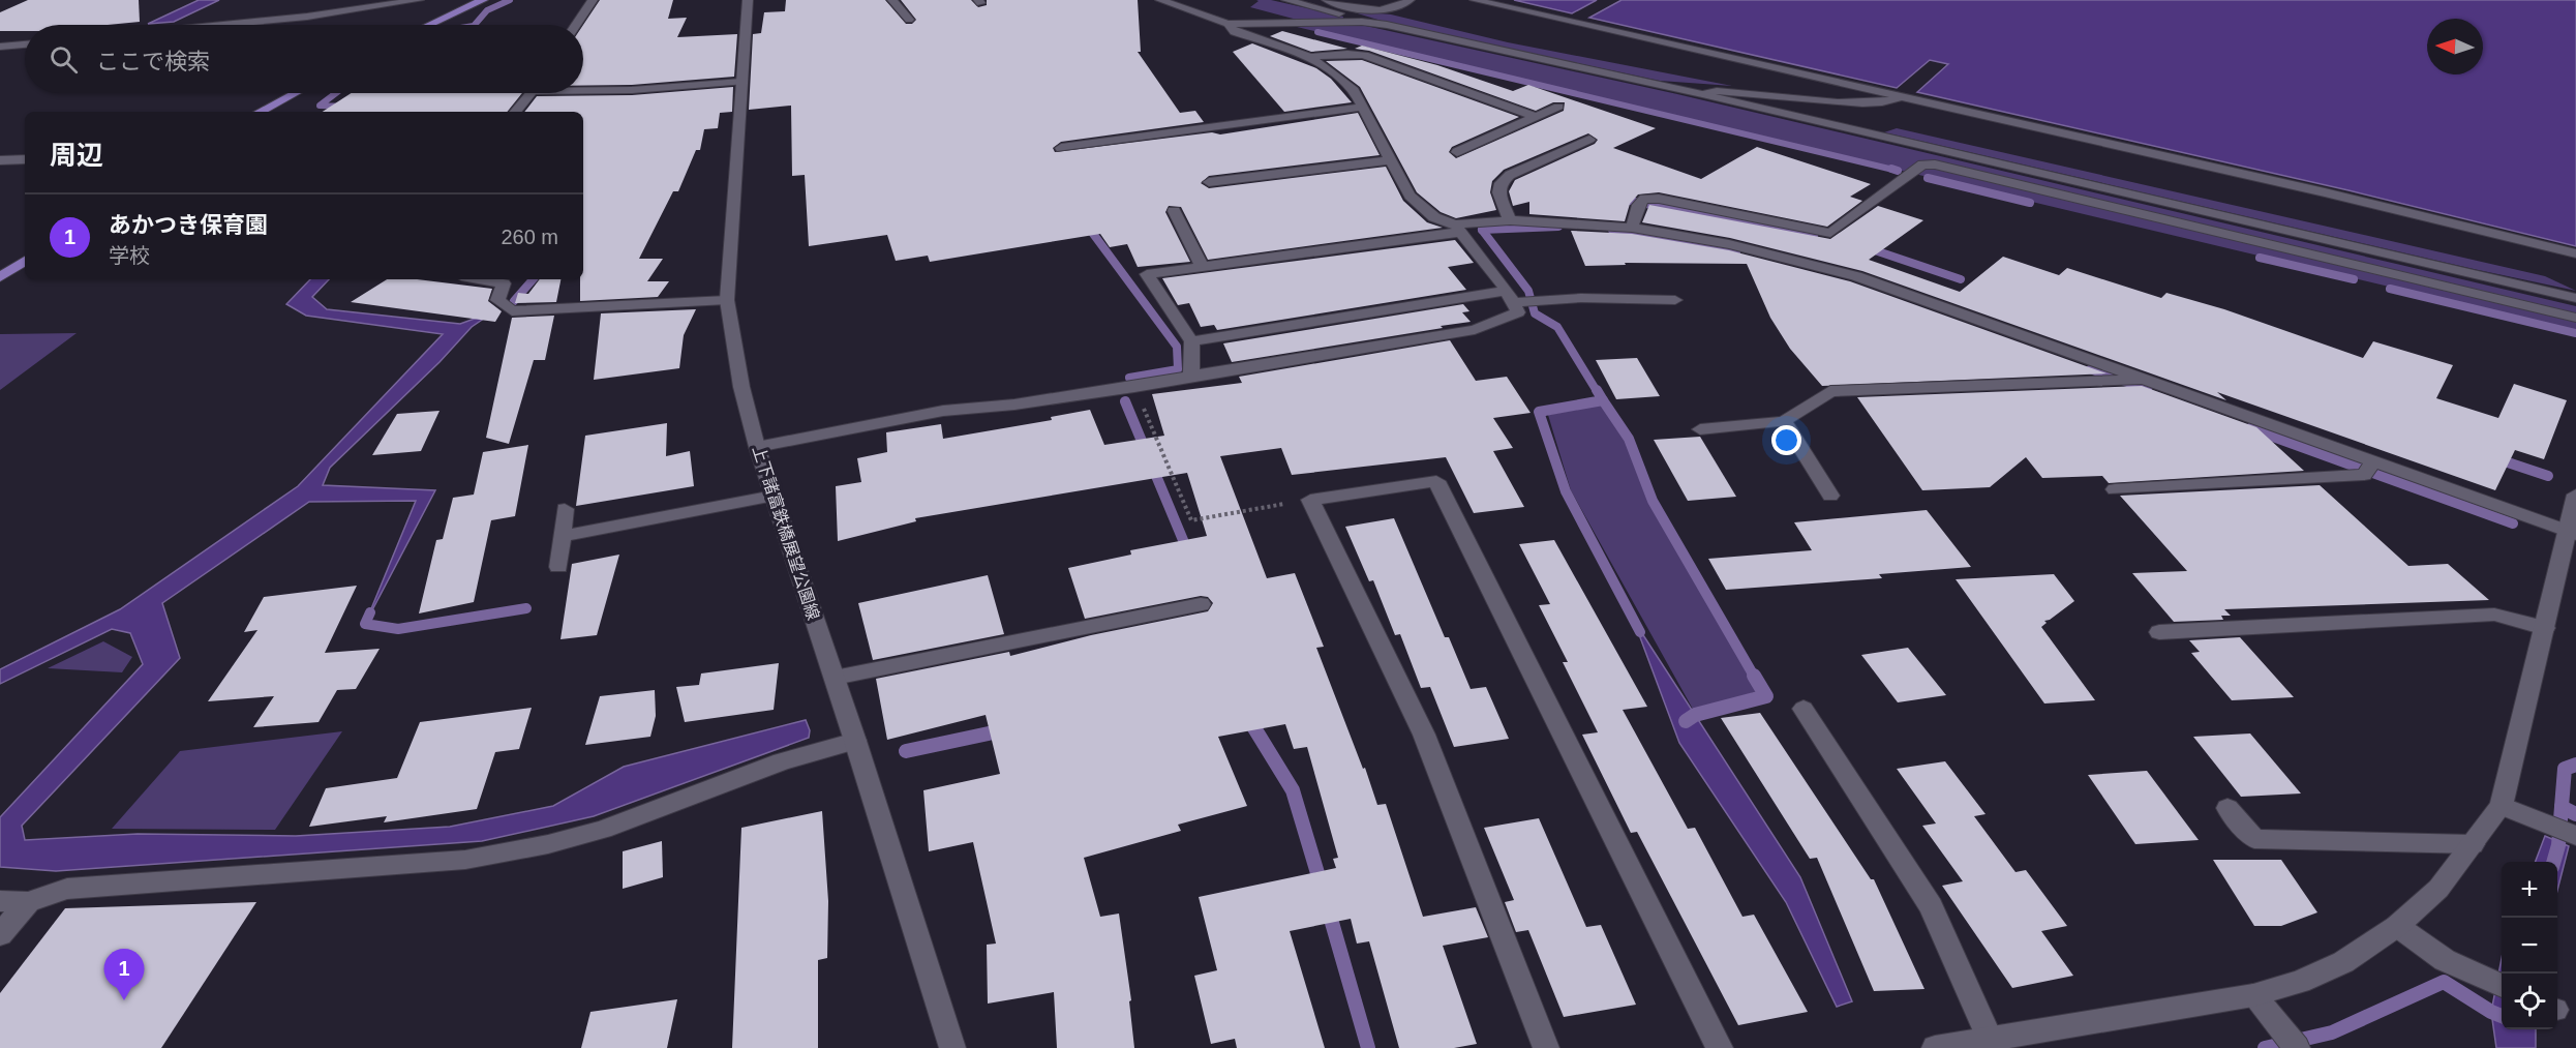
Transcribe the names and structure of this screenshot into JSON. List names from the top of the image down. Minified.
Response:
{"streets":{"street":["上下諸富鉄橋展望公園線"]},"north":"left","page":{"search":"ここで検索","heading":"周辺","list":[{"mark":"1","name":"あかつき保育園","note":"学校","value":"260 m"}],"map_buttons":["+","−"],"pins":"1"}}
